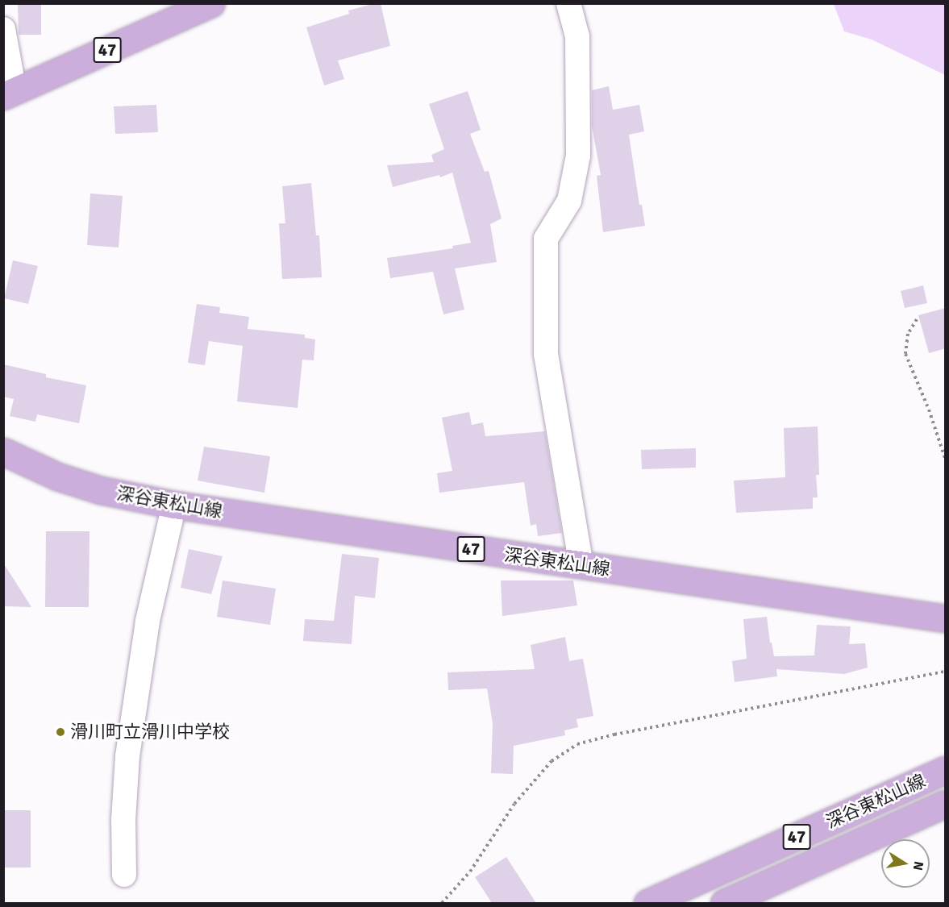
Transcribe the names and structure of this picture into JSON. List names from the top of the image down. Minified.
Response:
{"streets":{"main road":["47","深谷東松山線"]},"places":["滑川町立滑川中学校"],"north":"right"}
